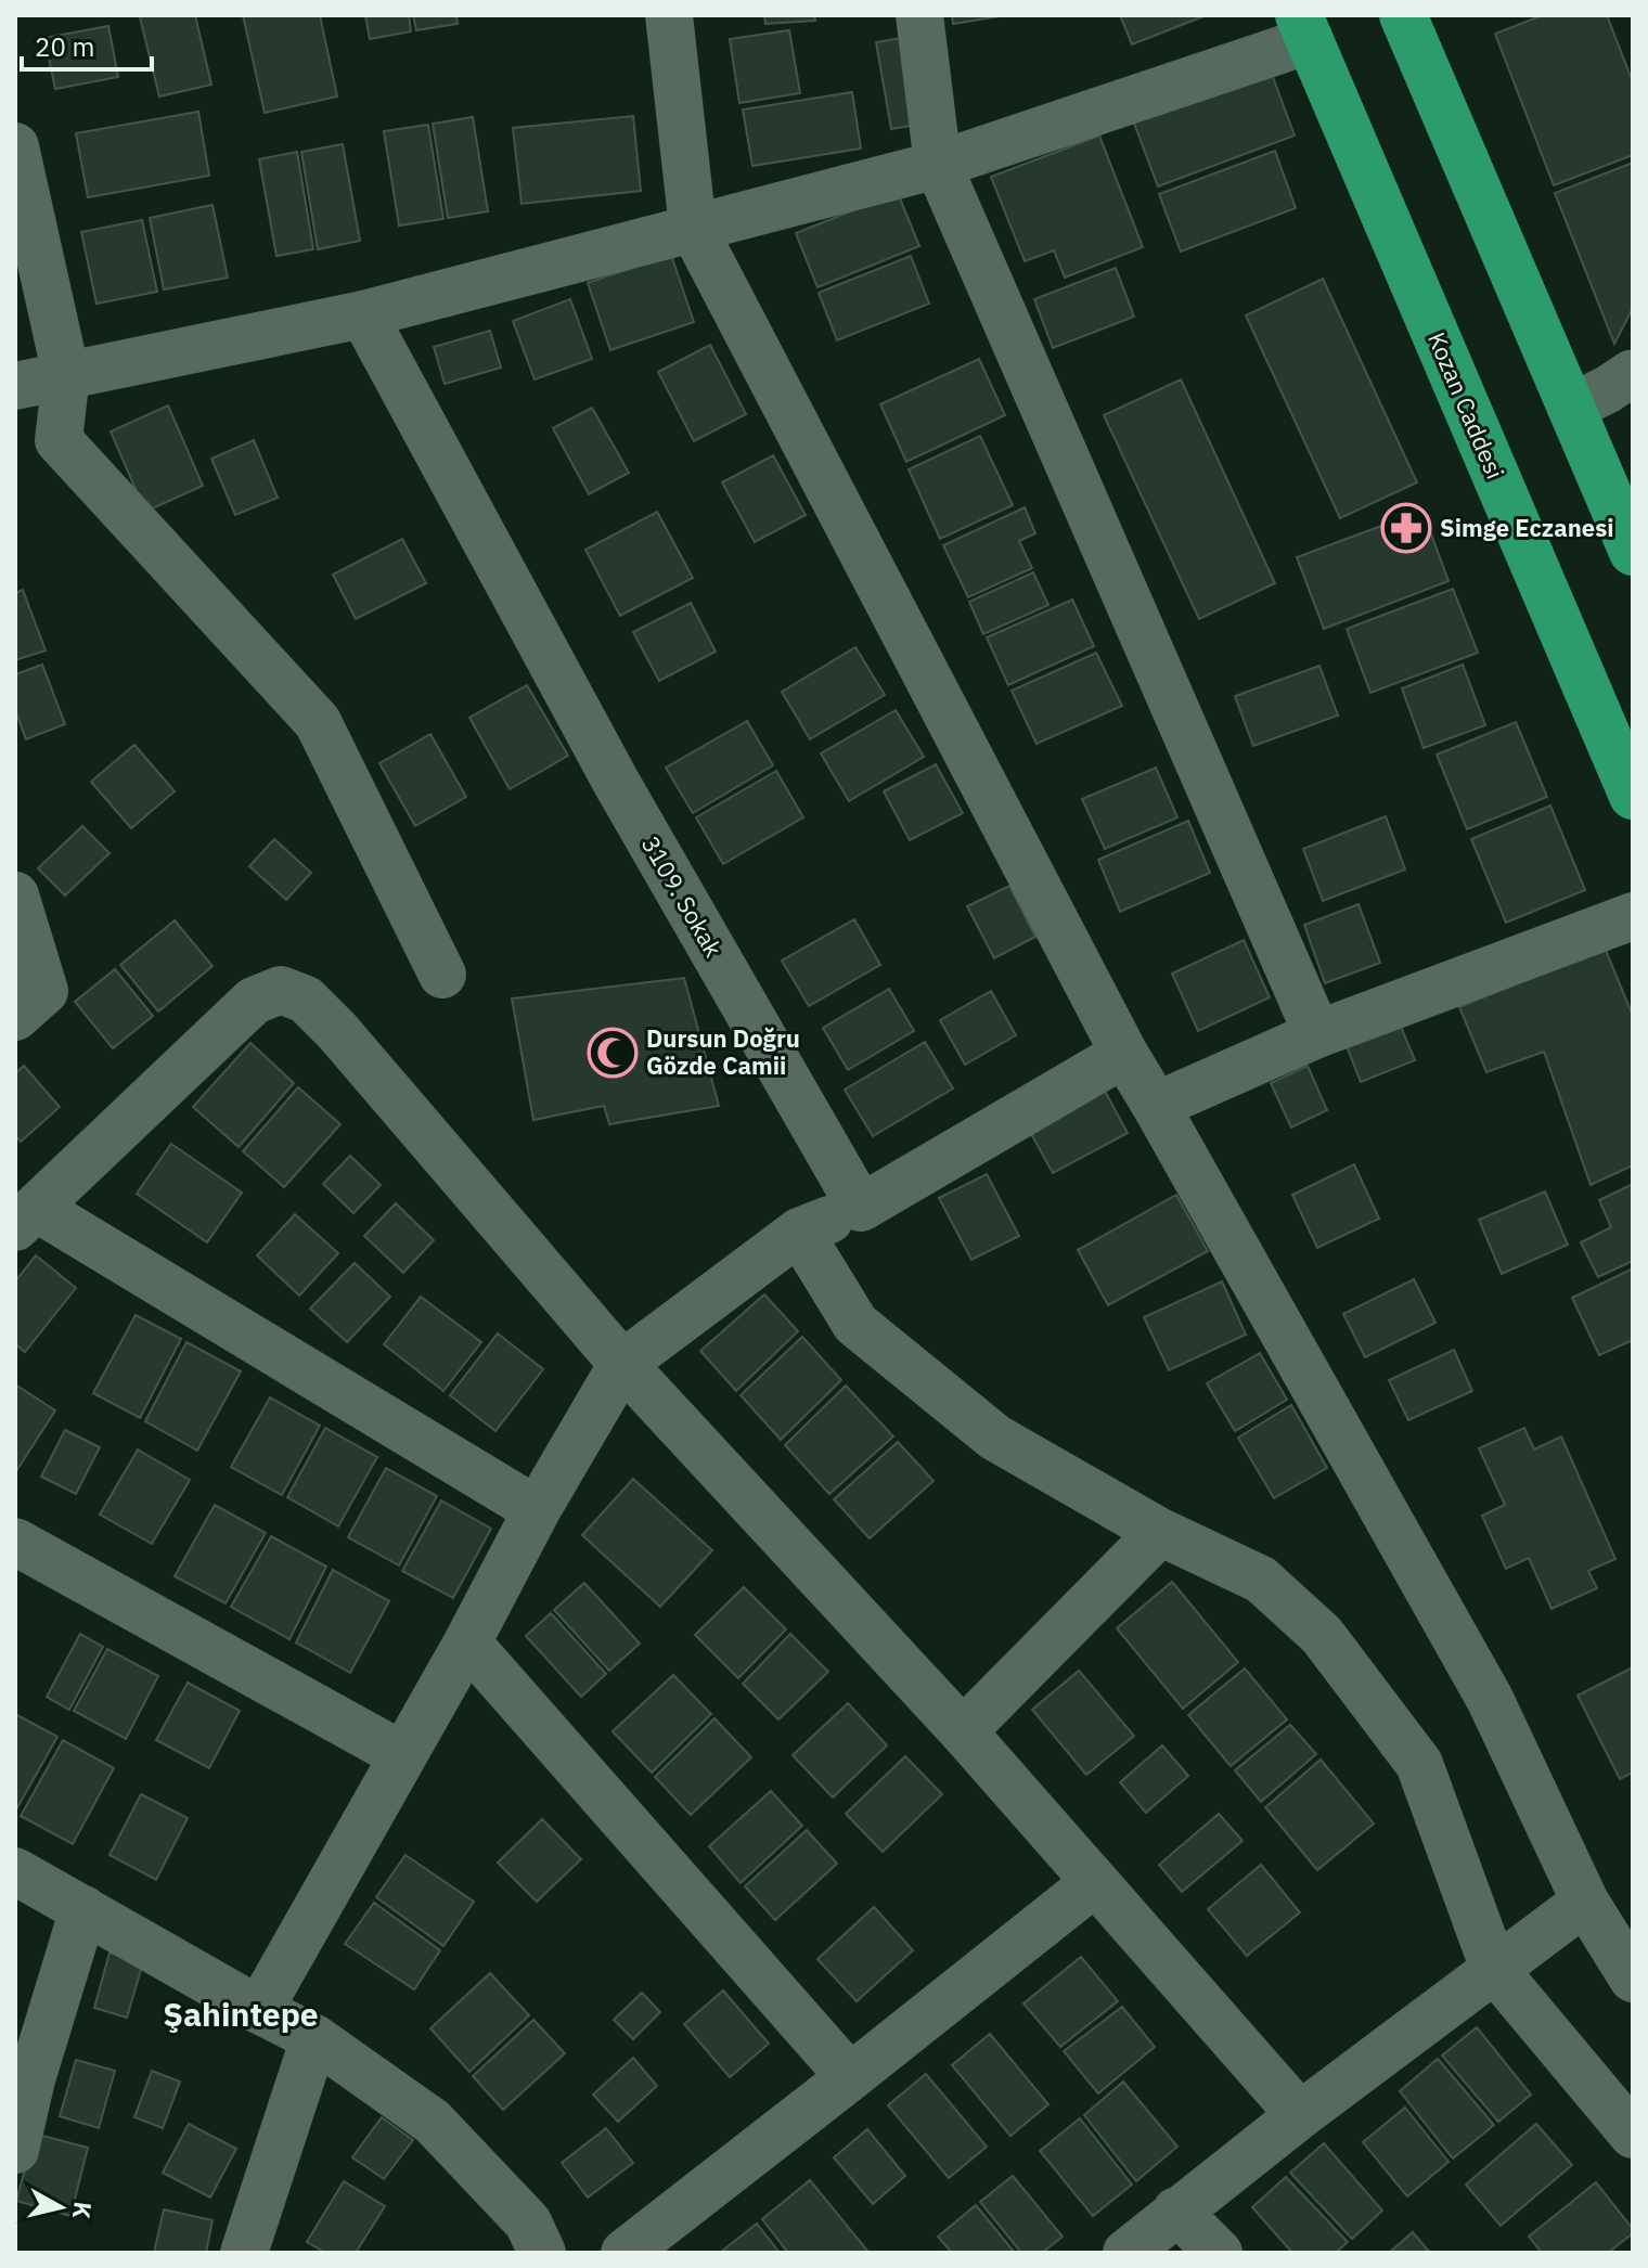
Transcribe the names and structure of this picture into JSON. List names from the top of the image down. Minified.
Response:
{"streets":{"highway":["Kozan Caddesi"],"street":["3109. Sokak"]},"districts":["Şahintepe"],"places":{"pharmacy":["Simge Eczanesi"],"mosque":["Dursun Doğru Gözde Camii"]},"scale_bar":"20 m","north":"right"}
